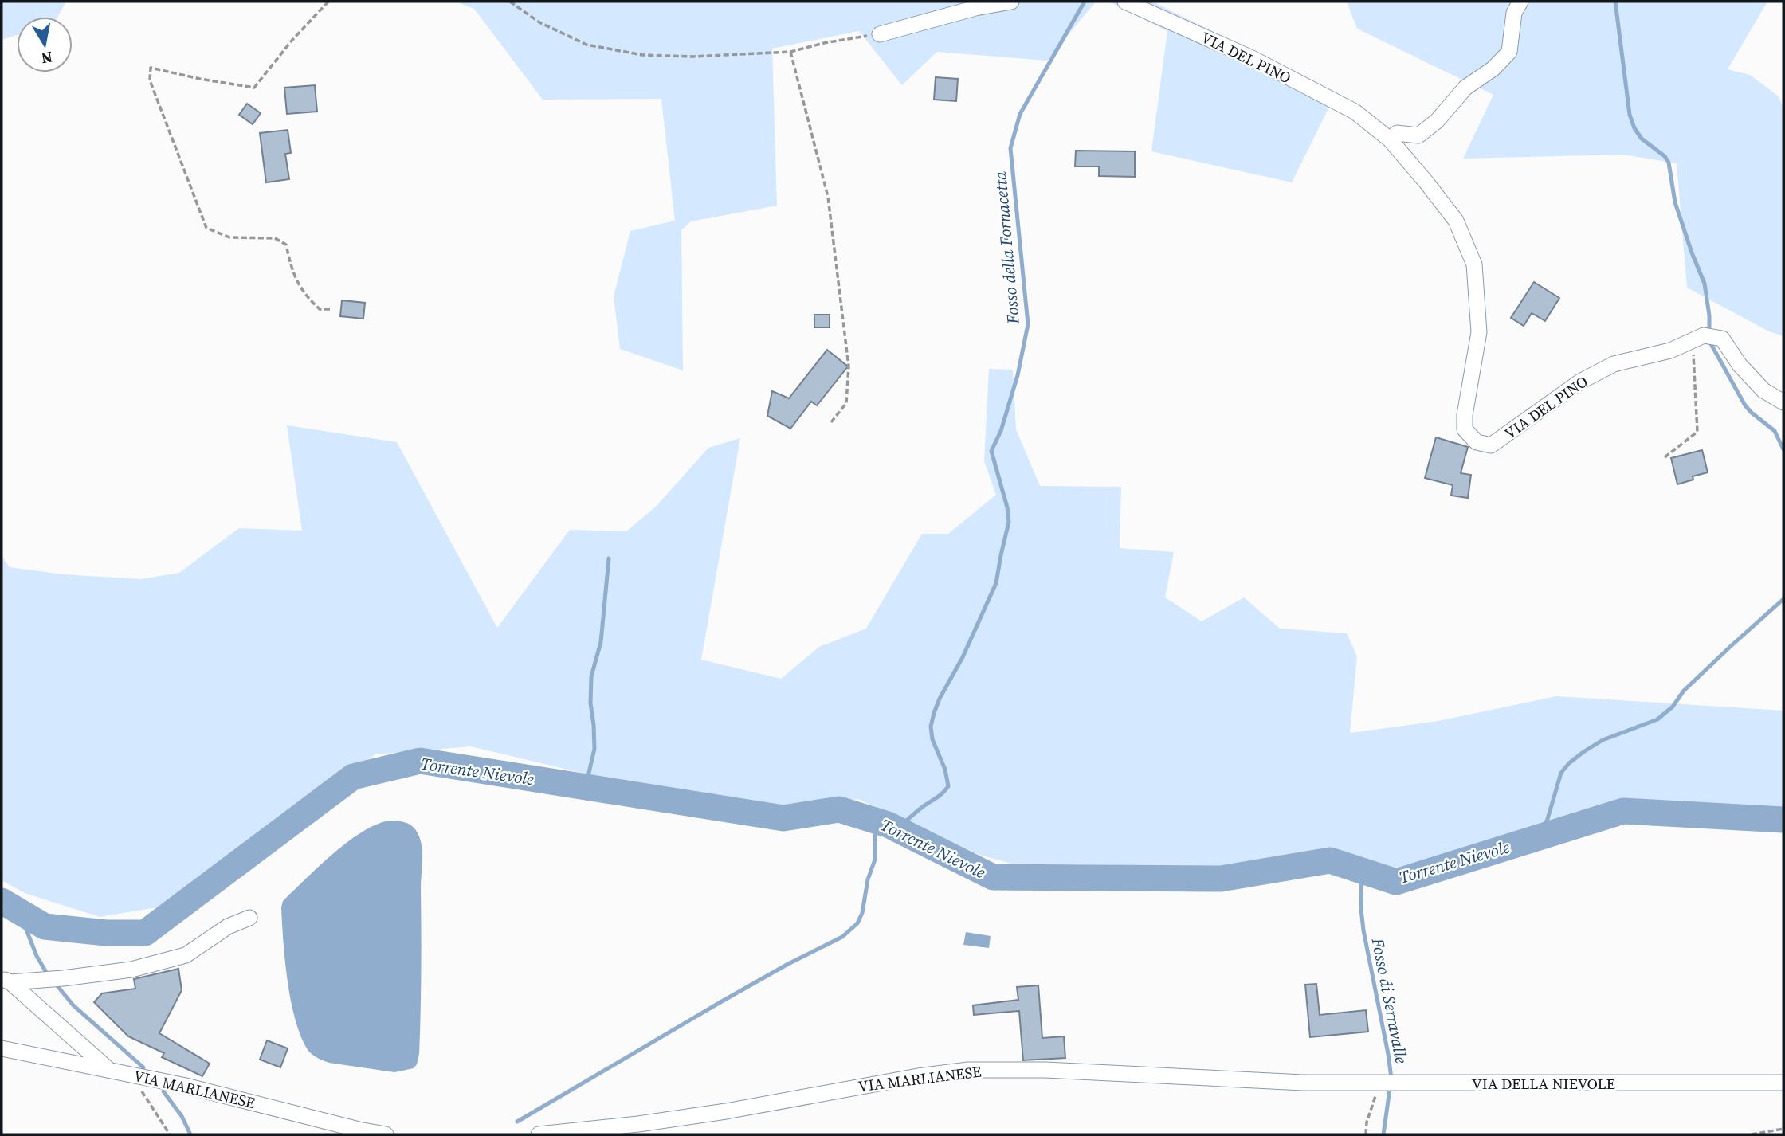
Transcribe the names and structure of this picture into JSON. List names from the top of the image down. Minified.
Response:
{"streets":{"street":["VIA DEL PINO","VIA MARLIANESE","VIA DELLA NIEVOLE"]},"crossings":[["VIA MARLIANESE","VIA DELLA NIEVOLE"]],"water":["Fosso della Fornacetta","Torrente Nievole","Fosso di Serravalle"],"north":"bottom"}
